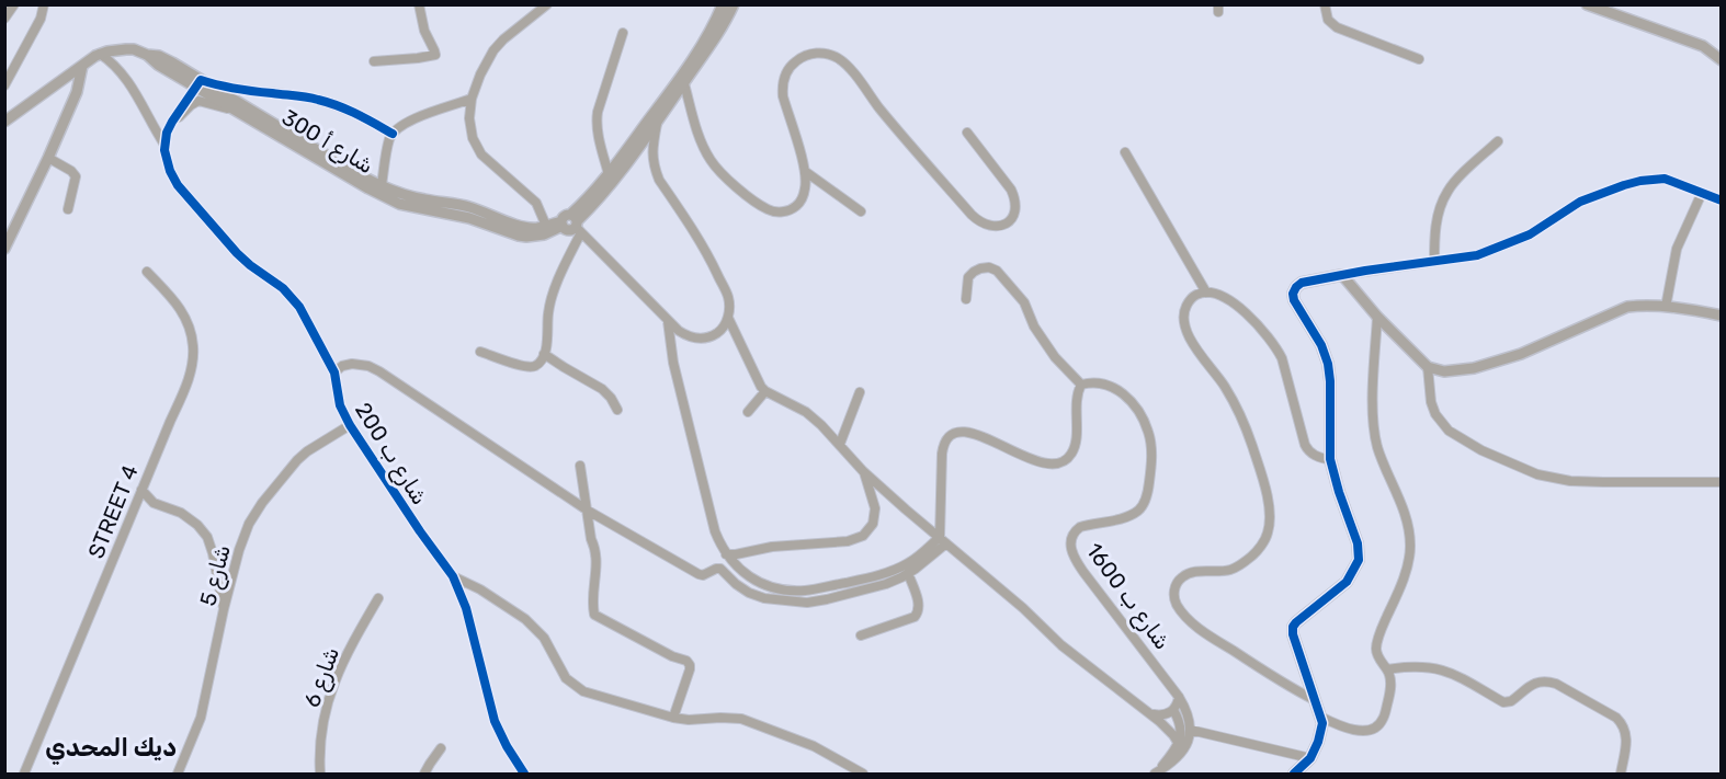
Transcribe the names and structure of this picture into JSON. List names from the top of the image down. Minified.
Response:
{"streets":{"street":["شارع أ 300","شارع ب 200","STREET 4","شارع 5","شارع ب 1600","شارع 6"]},"crossings":[["شارع أ 300","شارع ب 200"],["شارع ب 200","شارع 5"]],"districts":["ديك المحدي"]}
